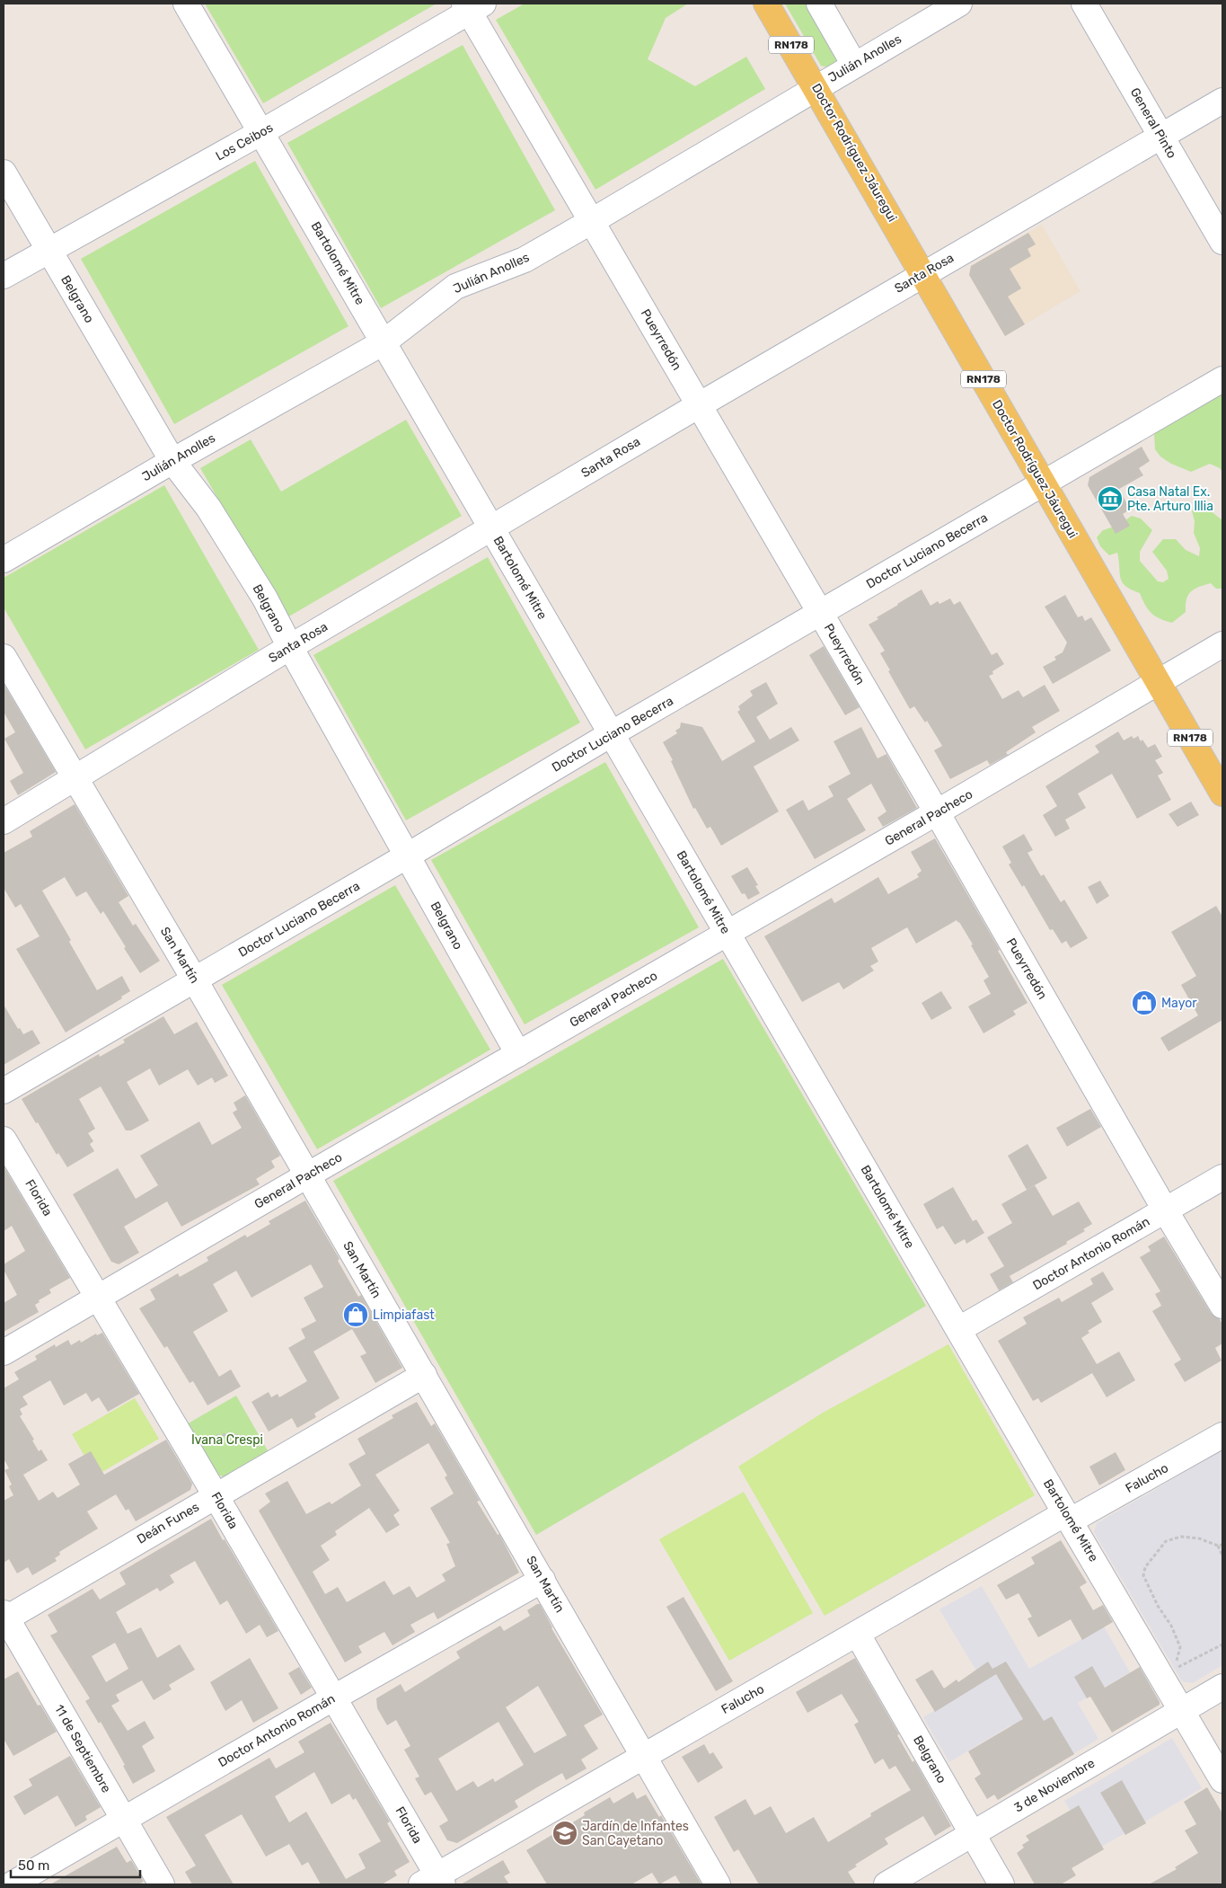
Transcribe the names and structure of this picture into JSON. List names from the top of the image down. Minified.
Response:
{"streets":{"main road":["RN178","Doctor Rodríguez Jáuregui"],"street":["Julián Anolles","General Pinto","Los Ceibos","Bartolomé Mitre","Santa Rosa","Belgrano","Pueyrredón","Doctor Luciano Becerra","General Pacheco","San Martín","Florida","Doctor Antonio Román","Falucho","Deán Funes","11 de Septiembre","3 de Noviembre"]},"crossings":[["Julián Anolles","Doctor Rodríguez Jáuregui"],["Julián Anolles","Bartolomé Mitre"],["Julián Anolles","Belgrano"],["Julián Anolles","Pueyrredón"],["General Pinto","Santa Rosa"],["Los Ceibos","Bartolomé Mitre"],["Los Ceibos","Belgrano"],["Los Ceibos","Pueyrredón"],["Doctor Rodríguez Jáuregui","Santa Rosa"],["Doctor Rodríguez Jáuregui","Doctor Luciano Becerra"],["Doctor Rodríguez Jáuregui","General Pacheco"],["Bartolomé Mitre","Santa Rosa"],["Bartolomé Mitre","Doctor Luciano Becerra"],["Bartolomé Mitre","General Pacheco"],["Bartolomé Mitre","Doctor Antonio Román"],["Bartolomé Mitre","Falucho"],["Bartolomé Mitre","3 de Noviembre"],["Santa Rosa","Belgrano"],["Santa Rosa","Pueyrredón"],["Santa Rosa","San Martín"],["Belgrano","Doctor Luciano Becerra"],["Belgrano","General Pacheco"],["Belgrano","Falucho"],["Belgrano","3 de Noviembre"],["Pueyrredón","Doctor Luciano Becerra"],["Pueyrredón","General Pacheco"],["Pueyrredón","Doctor Antonio Román"],["Doctor Luciano Becerra","San Martín"],["General Pacheco","San Martín"],["General Pacheco","Florida"],["San Martín","Doctor Antonio Román"],["San Martín","Falucho"],["San Martín","Deán Funes"],["Florida","Doctor Antonio Román"],["Florida","Falucho"],["Florida","Deán Funes"],["Doctor Antonio Román","11 de Septiembre"],["Deán Funes","11 de Septiembre"]],"parks":["Ivana Crespi"],"places":{"museum":["Casa Natal Ex. Pte. Arturo Illia"],"shop":["Mayor","Limpiafast"],"school or university":["Jardín de Infantes San Cayetano"]},"scale_bar":"50 m"}
